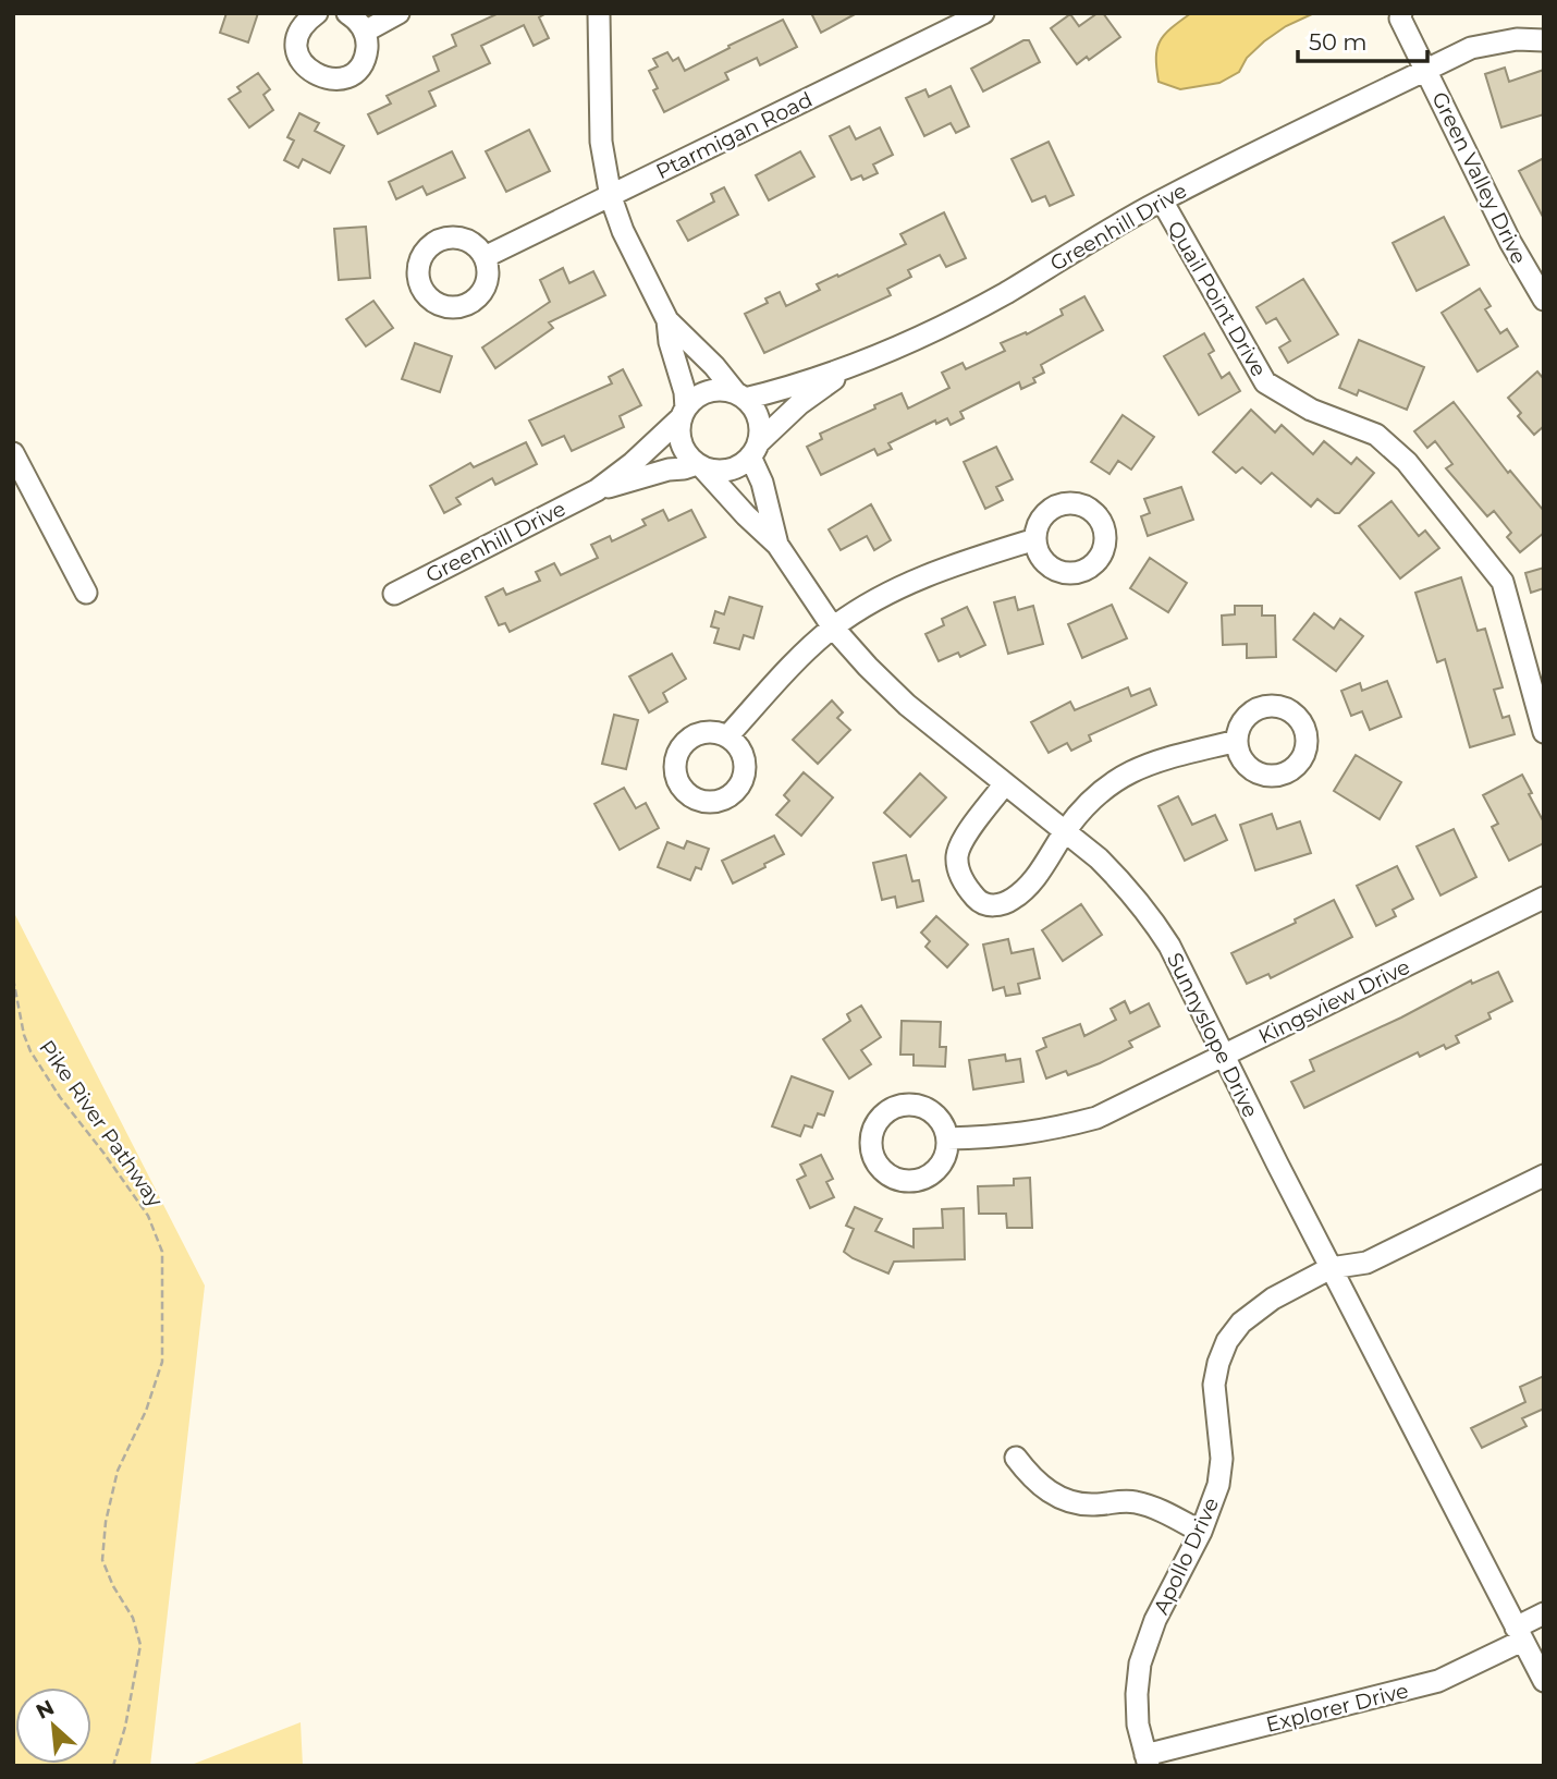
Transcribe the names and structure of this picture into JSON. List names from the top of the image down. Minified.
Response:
{"streets":{"street":["Ptarmigan Road","Green Valley Drive","Greenhill Drive","Quail Point Drive","Kingsview Drive","Sunnyslope Drive","Apollo Drive","Explorer Drive"],"path":["Pike River Pathway"]},"crossings":[["Green Valley Drive","Greenhill Drive"],["Greenhill Drive","Quail Point Drive"],["Greenhill Drive","Sunnyslope Drive"],["Kingsview Drive","Sunnyslope Drive"],["Sunnyslope Drive","Apollo Drive"],["Sunnyslope Drive","Explorer Drive"],["Apollo Drive","Explorer Drive"]],"scale_bar":"50 m","north":"top left"}
